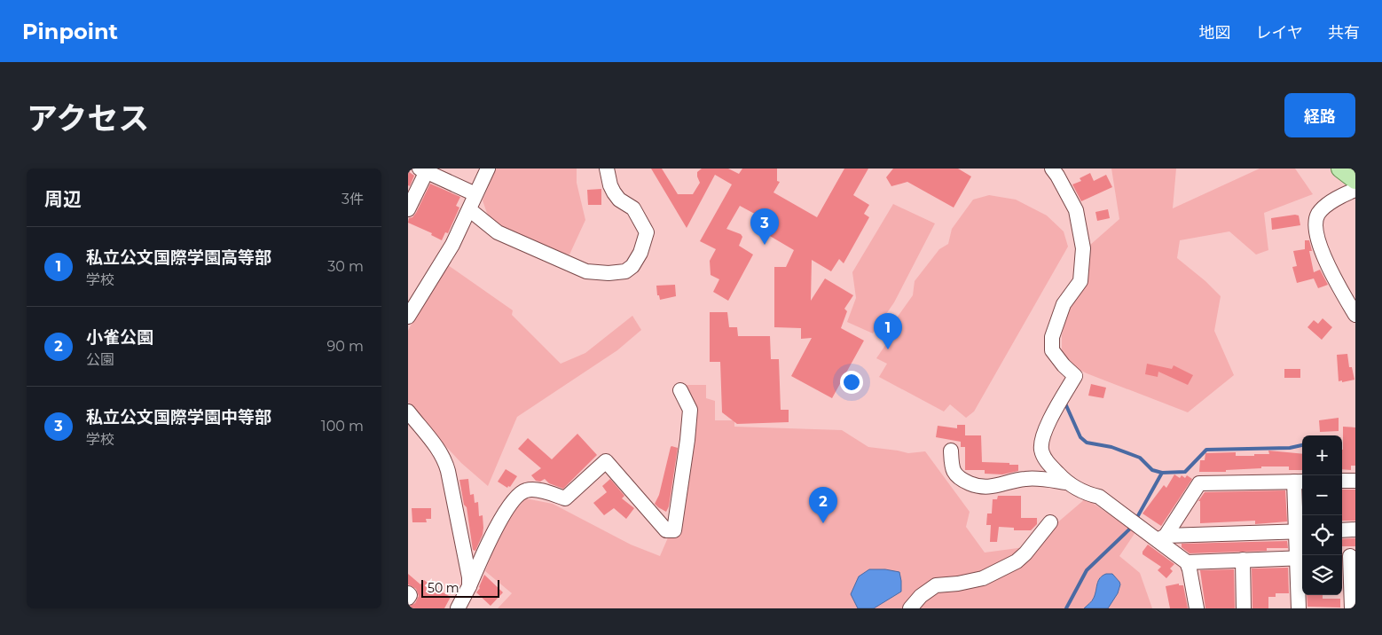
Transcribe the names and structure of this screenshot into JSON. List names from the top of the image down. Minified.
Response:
{"scale_bar":"50 m","page":{"header":"Pinpoint","nav":["地図","レイヤ","共有"],"title":"アクセス","buttons":"経路","heading":["周辺","3件"],"pins":["3","1","2"],"list":[{"mark":"1","name":"私立公文国際学園高等部","note":"学校","value":"30 m"},{"mark":"2","name":"小雀公園","note":"公園","value":"90 m"},{"mark":"3","name":"私立公文国際学園中等部","note":"学校","value":"100 m"}],"map_buttons":["+","−"],"scale":"50 m"}}
